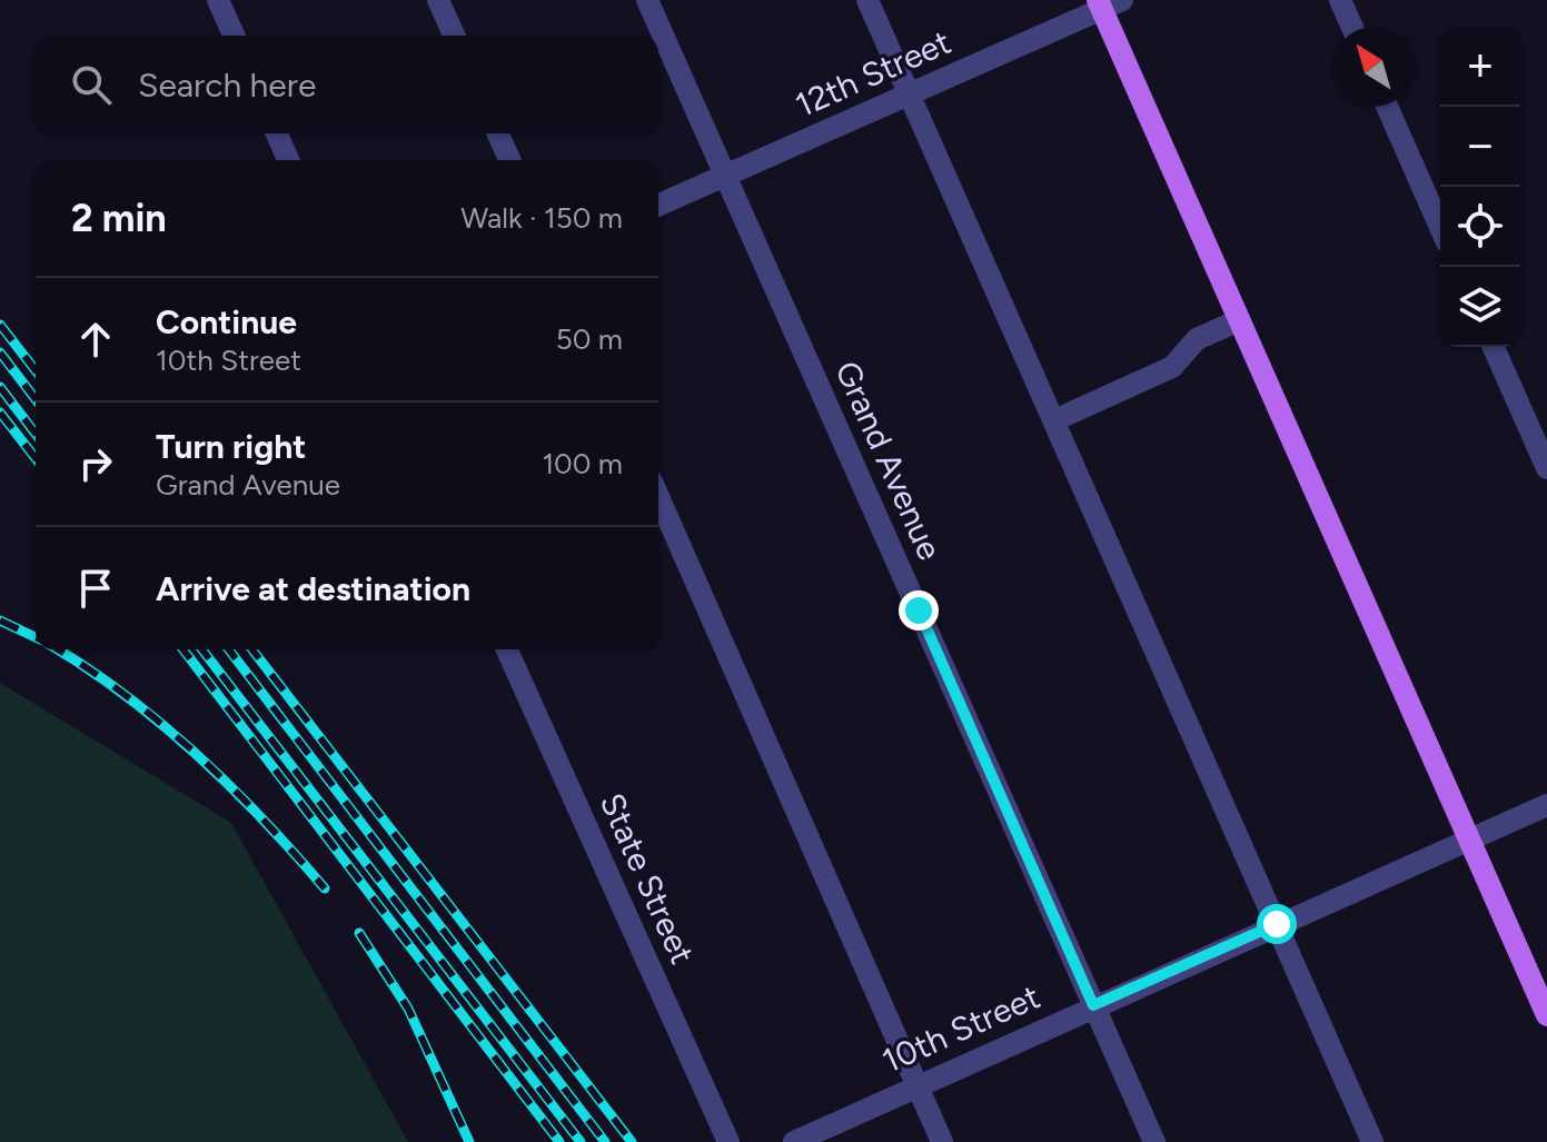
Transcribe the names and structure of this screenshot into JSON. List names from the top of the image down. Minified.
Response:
{"streets":{"street":["12th Street","Grand Avenue","State Street","10th Street"]},"crossings":[["12th Street","Grand Avenue"],["Grand Avenue","10th Street"]],"north":"top left","page":{"map_buttons":["+","−"],"search":"Search here","heading":["2 min","Walk · 150 m"],"list":[["Continue","10th Street","50 m"],["Turn right","Grand Avenue","100 m"],"Arrive at destination"]}}
